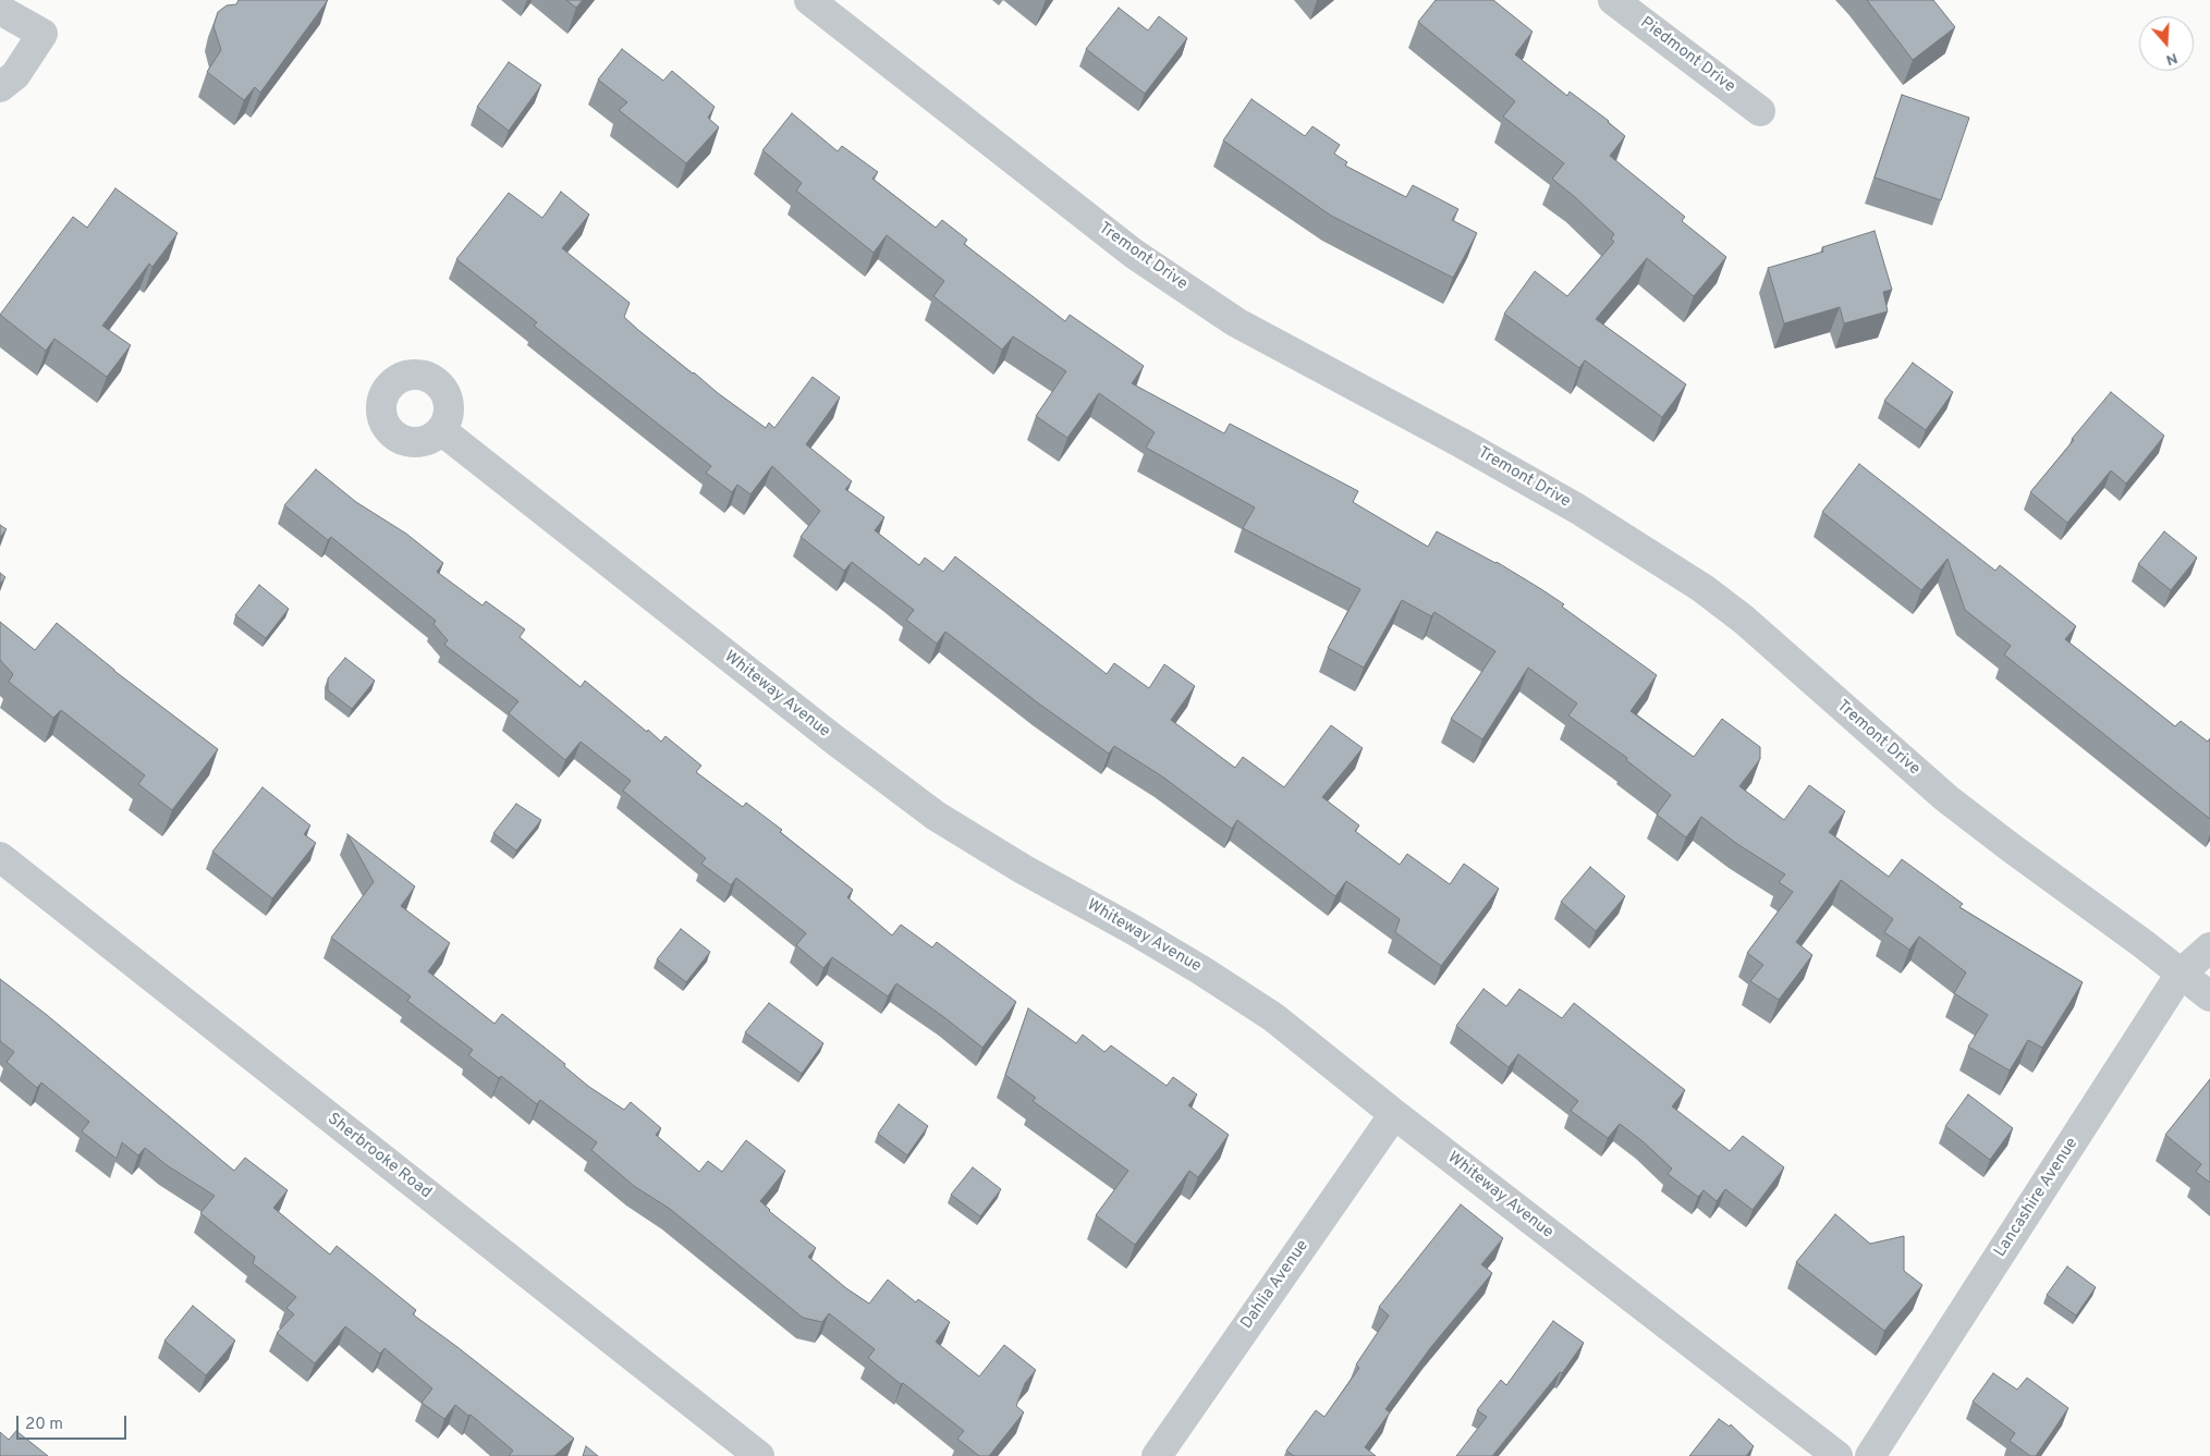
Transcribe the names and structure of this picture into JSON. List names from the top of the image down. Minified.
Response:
{"streets":{"street":["Piedmont Drive","Tremont Drive","Whiteway Avenue","Sherbrooke Road","Lancashire Avenue","Dahlia Avenue"]},"crossings":[["Tremont Drive","Lancashire Avenue"],["Whiteway Avenue","Dahlia Avenue"]],"scale_bar":"20 m","north":"bottom"}
